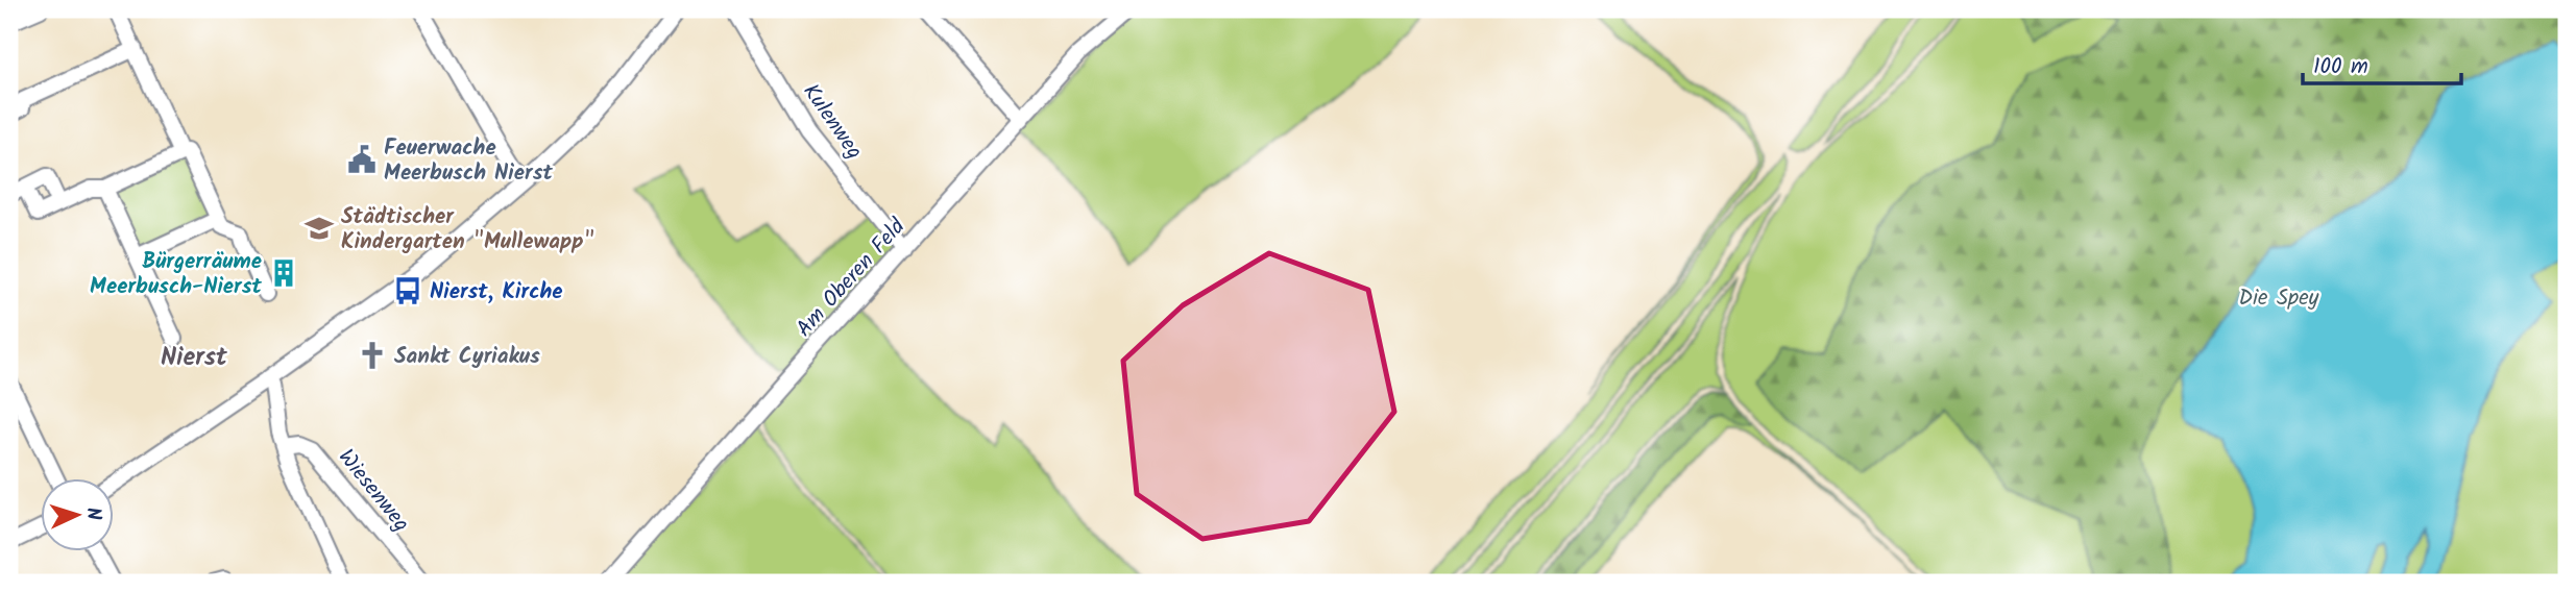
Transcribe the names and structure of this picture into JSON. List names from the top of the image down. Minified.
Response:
{"streets":{"street":["Kulenweg","Am Oberen Feld","Wiesenweg"]},"crossings":[["Kulenweg","Am Oberen Feld"]],"districts":["Nierst"],"parks":["Die Spey"],"places":{"public building":["Feuerwache Meerbusch Nierst"],"school or university":["Städtischer Kindergarten \"Mullewapp\""],"building":["Bürgerräume Meerbusch-Nierst"],"bus stop":["Nierst, Kirche"],"church":["Sankt Cyriakus"]},"scale_bar":"100 m","north":"right"}
